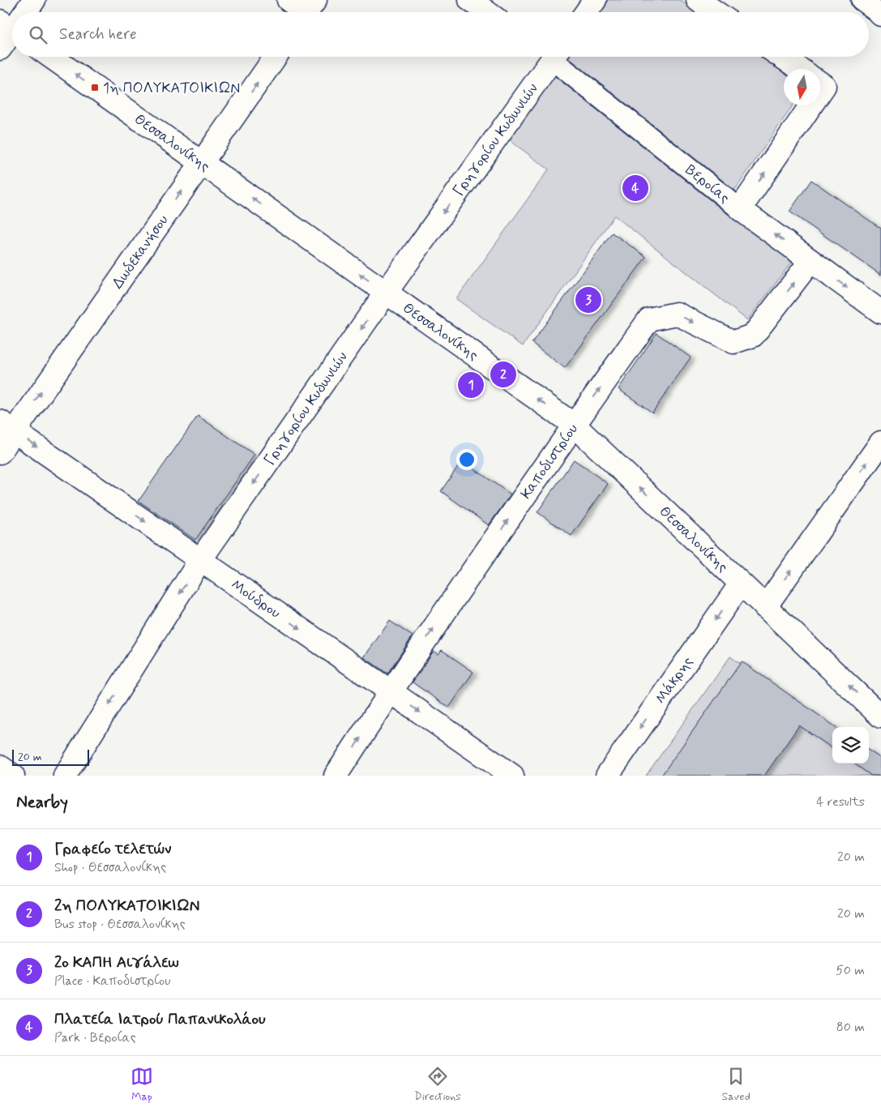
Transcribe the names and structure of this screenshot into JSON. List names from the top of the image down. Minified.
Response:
{"streets":{"street":["Γρηγορίου Κυδωνιών","Θεσσαλονίκης","Βεροίας","Δωδεκανήσου","Καποδιστρίου","Μούδρου","Μάκρης"]},"crossings":[["Γρηγορίου Κυδωνιών","Θεσσαλονίκης"],["Γρηγορίου Κυδωνιών","Μούδρου"],["Θεσσαλονίκης","Δωδεκανήσου"],["Θεσσαλονίκης","Καποδιστρίου"],["Θεσσαλονίκης","Μάκρης"],["Βεροίας","Καποδιστρίου"],["Δωδεκανήσου","Μούδρου"],["Καποδιστρίου","Μούδρου"]],"one_way":["Γρηγορίου Κυδωνιών","Θεσσαλονίκης","Δωδεκανήσου","Καποδιστρίου","Μούδρου","Μάκρης"],"places":{"transit":["1η ΠΟΛΥΚΑΤΟΙΚΙΩΝ"]},"scale_bar":"20 m","north":"bottom","page":{"search":"Search here","pins":["4","3","2","1"],"scale":"20 m","heading":["Nearby","4 results"],"list":[{"mark":"1","name":"Γραφείο τελετών","note":"Shop · Θεσσαλονίκης","value":"20 m"},{"mark":"2","name":"2η ΠΟΛΥΚΑΤΟΙΚΙΩΝ","note":"Bus stop · Θεσσαλονίκης","value":"20 m"},{"mark":"3","name":"2ο ΚΑΠΗ Αιγάλεω","note":"Place · Καποδιστρίου","value":"50 m"},{"mark":"4","name":"Πλατεία Ιατρού Παπανικολάου","note":"Park · Βεροίας","value":"80 m"}],"nav":["Map","Directions","Saved"]}}
